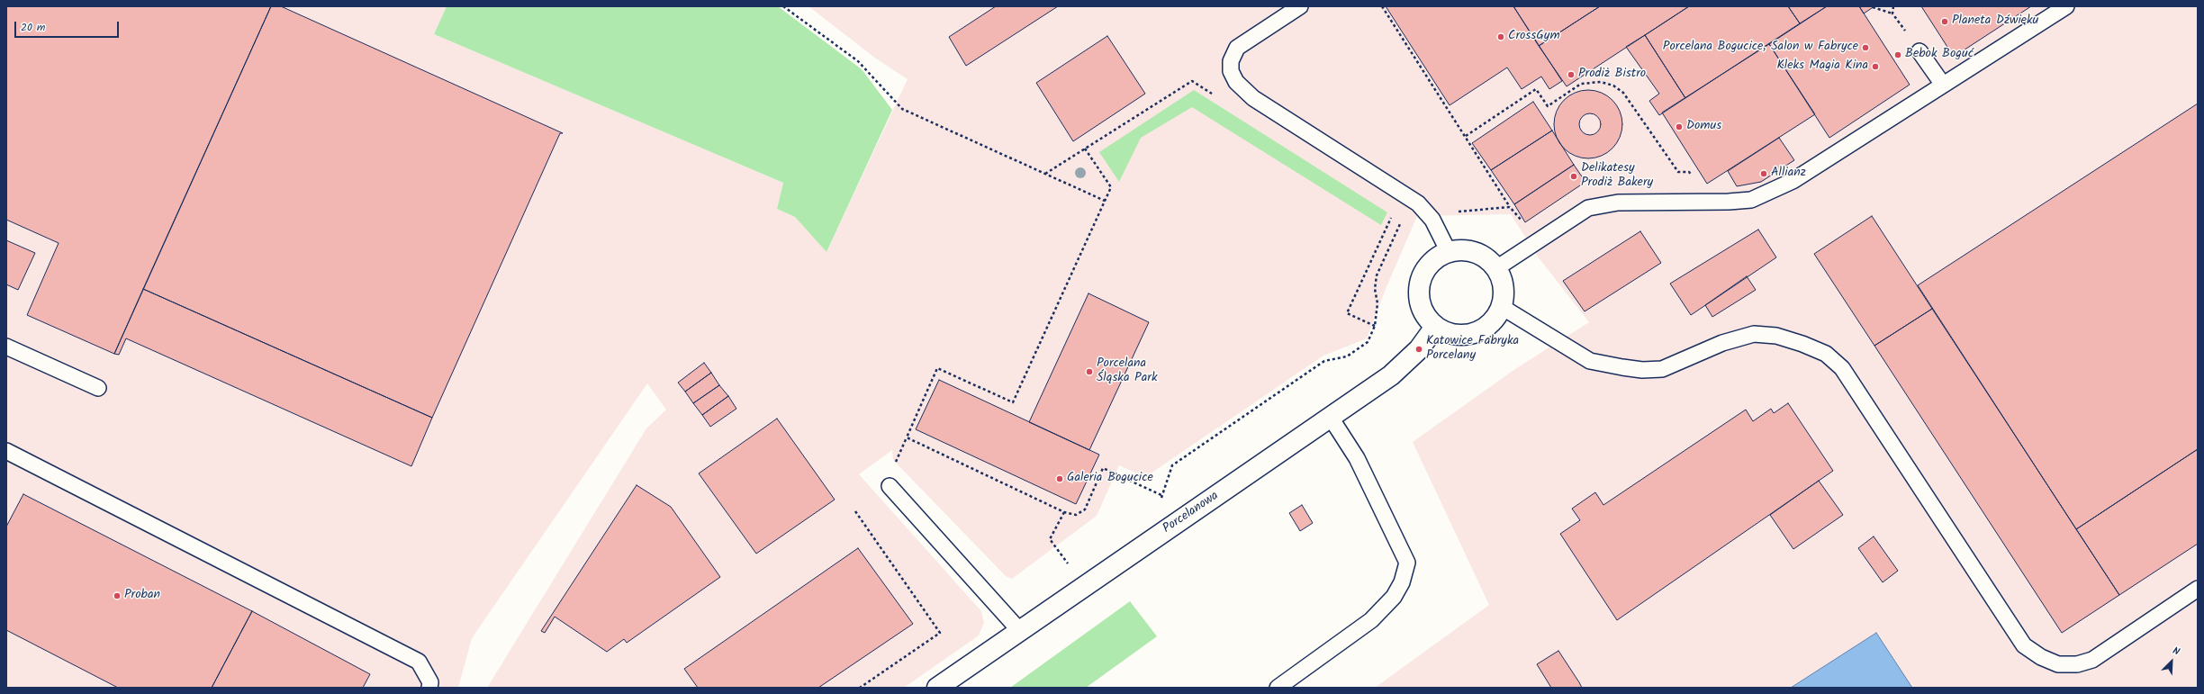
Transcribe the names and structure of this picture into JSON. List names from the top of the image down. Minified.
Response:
{"streets":{"street":["Porcelanowa"]},"places":["Planeta Dźwięku","CrossGym","Porcelana Bogucice, Salon w Fabryce","Bebok Boguć","Kleks Magia Kina","Prodiż Bistro","Domus","Allianz","Delikatesy Prodiż Bakery","Katowice Fabryka Porcelany","Porcelana Śląska Park","Galeria Bogucice","Proban"],"scale_bar":"20 m","north":"top right"}
